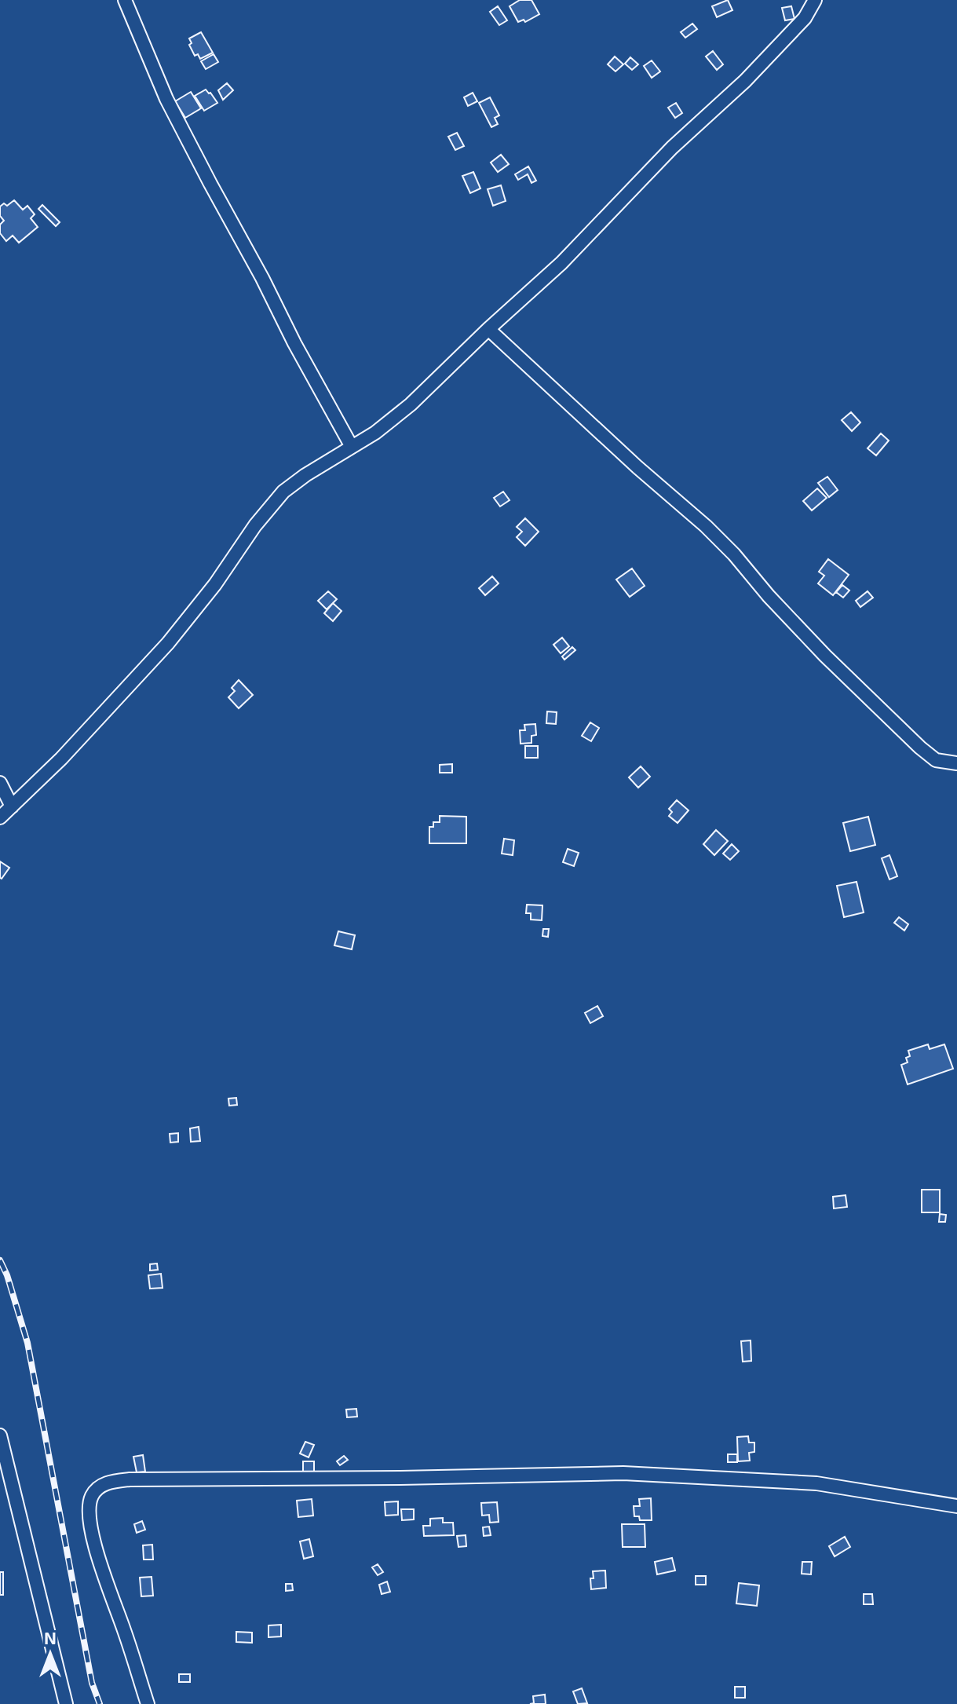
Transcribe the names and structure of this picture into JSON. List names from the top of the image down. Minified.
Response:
{"north":"top"}
